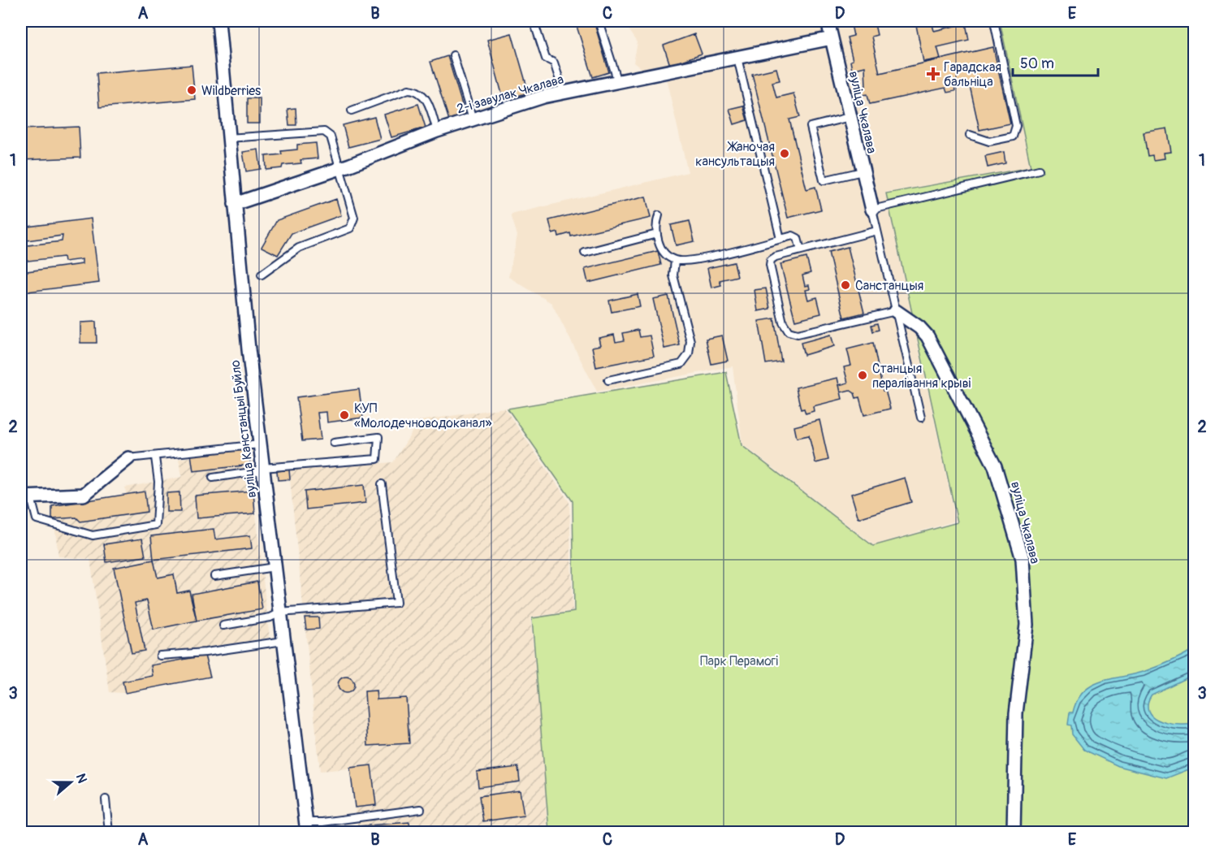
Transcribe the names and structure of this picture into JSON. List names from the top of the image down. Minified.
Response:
{"streets":{"street":["2-і завулак Чкалава","вуліца Чкалава","вуліца Канстанцыі Буйло"]},"crossings":[["2-і завулак Чкалава","вуліца Чкалава"],["2-і завулак Чкалава","вуліца Канстанцыі Буйло"]],"parks":["Парк Перамогі"],"places":{"health":["Гарадская бальніца"],"other":["Wildberries","Жаночая кансультацыя","Санстанцыя","Станцыя пералівання крыві","КУП «Молодечноводоканал»"]},"scale_bar":"50 m","north":"right","grid":{"columns":["A","B","C","D","E"],"rows":["1","2","3"]}}
